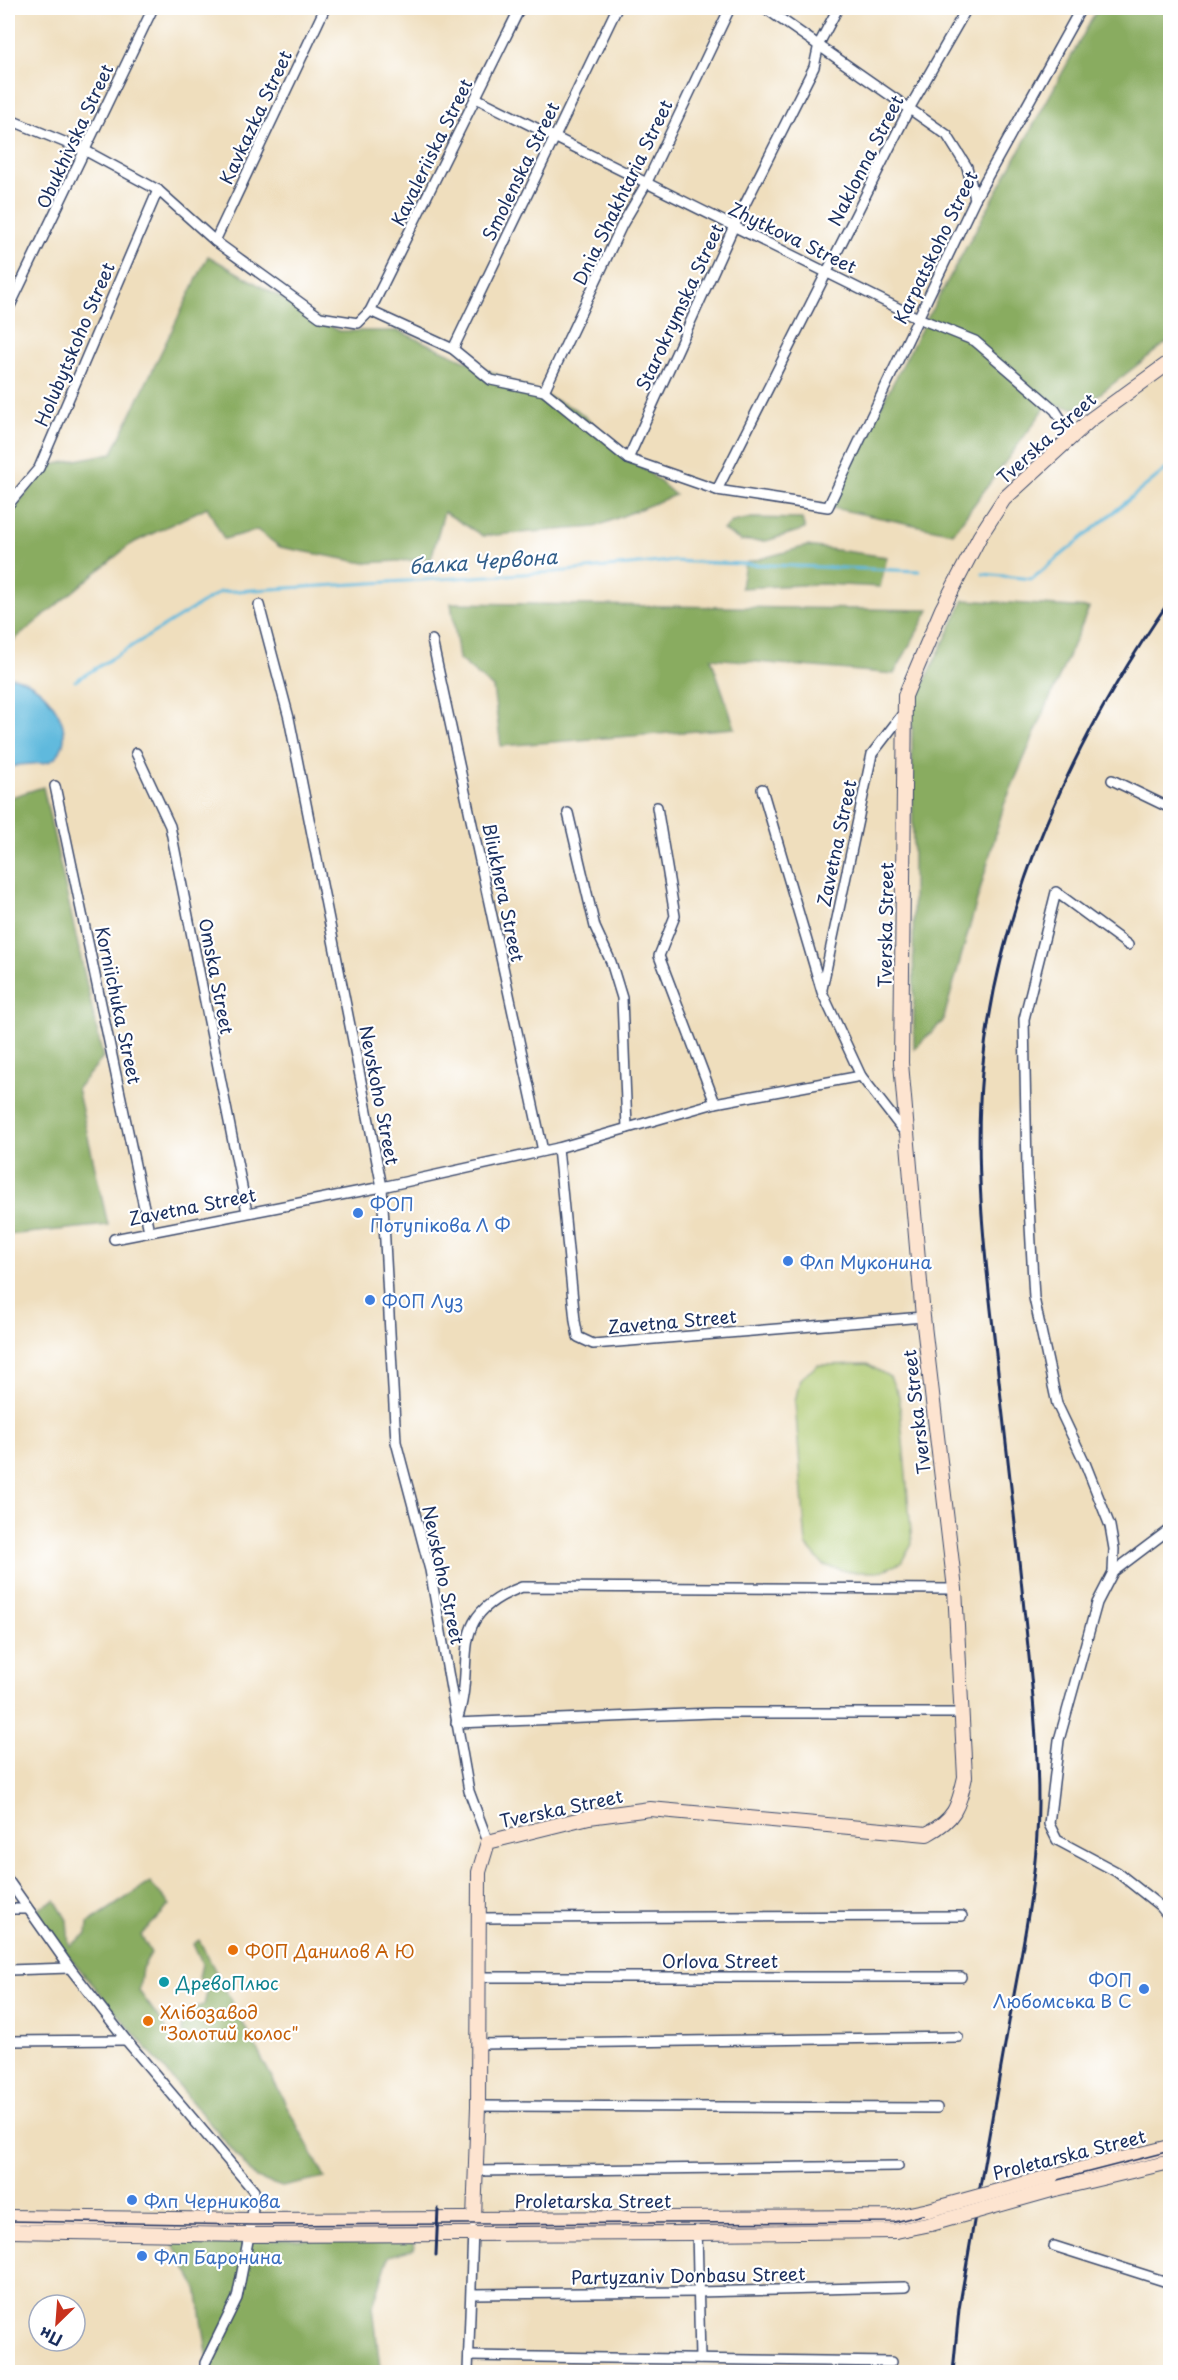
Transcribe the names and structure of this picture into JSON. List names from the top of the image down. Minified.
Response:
{"streets":{"main road":["Tverska Street","Proletarska Street"],"street":["Kavkazka Street","Obukhivska Street","Kavaleriiska Street","Naklonna Street","Smolenska Street","Dnia Shakhtaria Street","Zhytkova Street","Karpatskoho Street","Starokrymska Street","Holubytskoho Street","Zavetna Street","Bliukhera Street","Omska Street","Korniichuka Street","Nevskoho Street","Orlova Street","Partyzaniv Donbasu Street"]},"crossings":[["Kavaleriiska Street","Zhytkova Street"],["Naklonna Street","Zhytkova Street"],["Naklonna Street","Karpatskoho Street"],["Smolenska Street","Zhytkova Street"],["Dnia Shakhtaria Street","Zhytkova Street"],["Zhytkova Street","Karpatskoho Street"],["Zhytkova Street","Starokrymska Street"],["Zhytkova Street","Tverska Street"],["Tverska Street","Zavetna Street"],["Tverska Street","Nevskoho Street"],["Tverska Street","Orlova Street"],["Tverska Street","Proletarska Street"],["Tverska Street","Partyzaniv Donbasu Street"],["Zavetna Street","Bliukhera Street"],["Zavetna Street","Omska Street"],["Zavetna Street","Korniichuka Street"],["Zavetna Street","Nevskoho Street"]],"water":["балка Червона"],"places":["ФОП Потупікова Л Ф","Флп Муконина","ФОП Луз","ФОП Данилов А Ю","ДревоПлюс","ФОП Любомська В С","Хлібозавод \"Золотий колос\"","Флп Черникова","Флп Баронина"],"north":"bottom left"}
